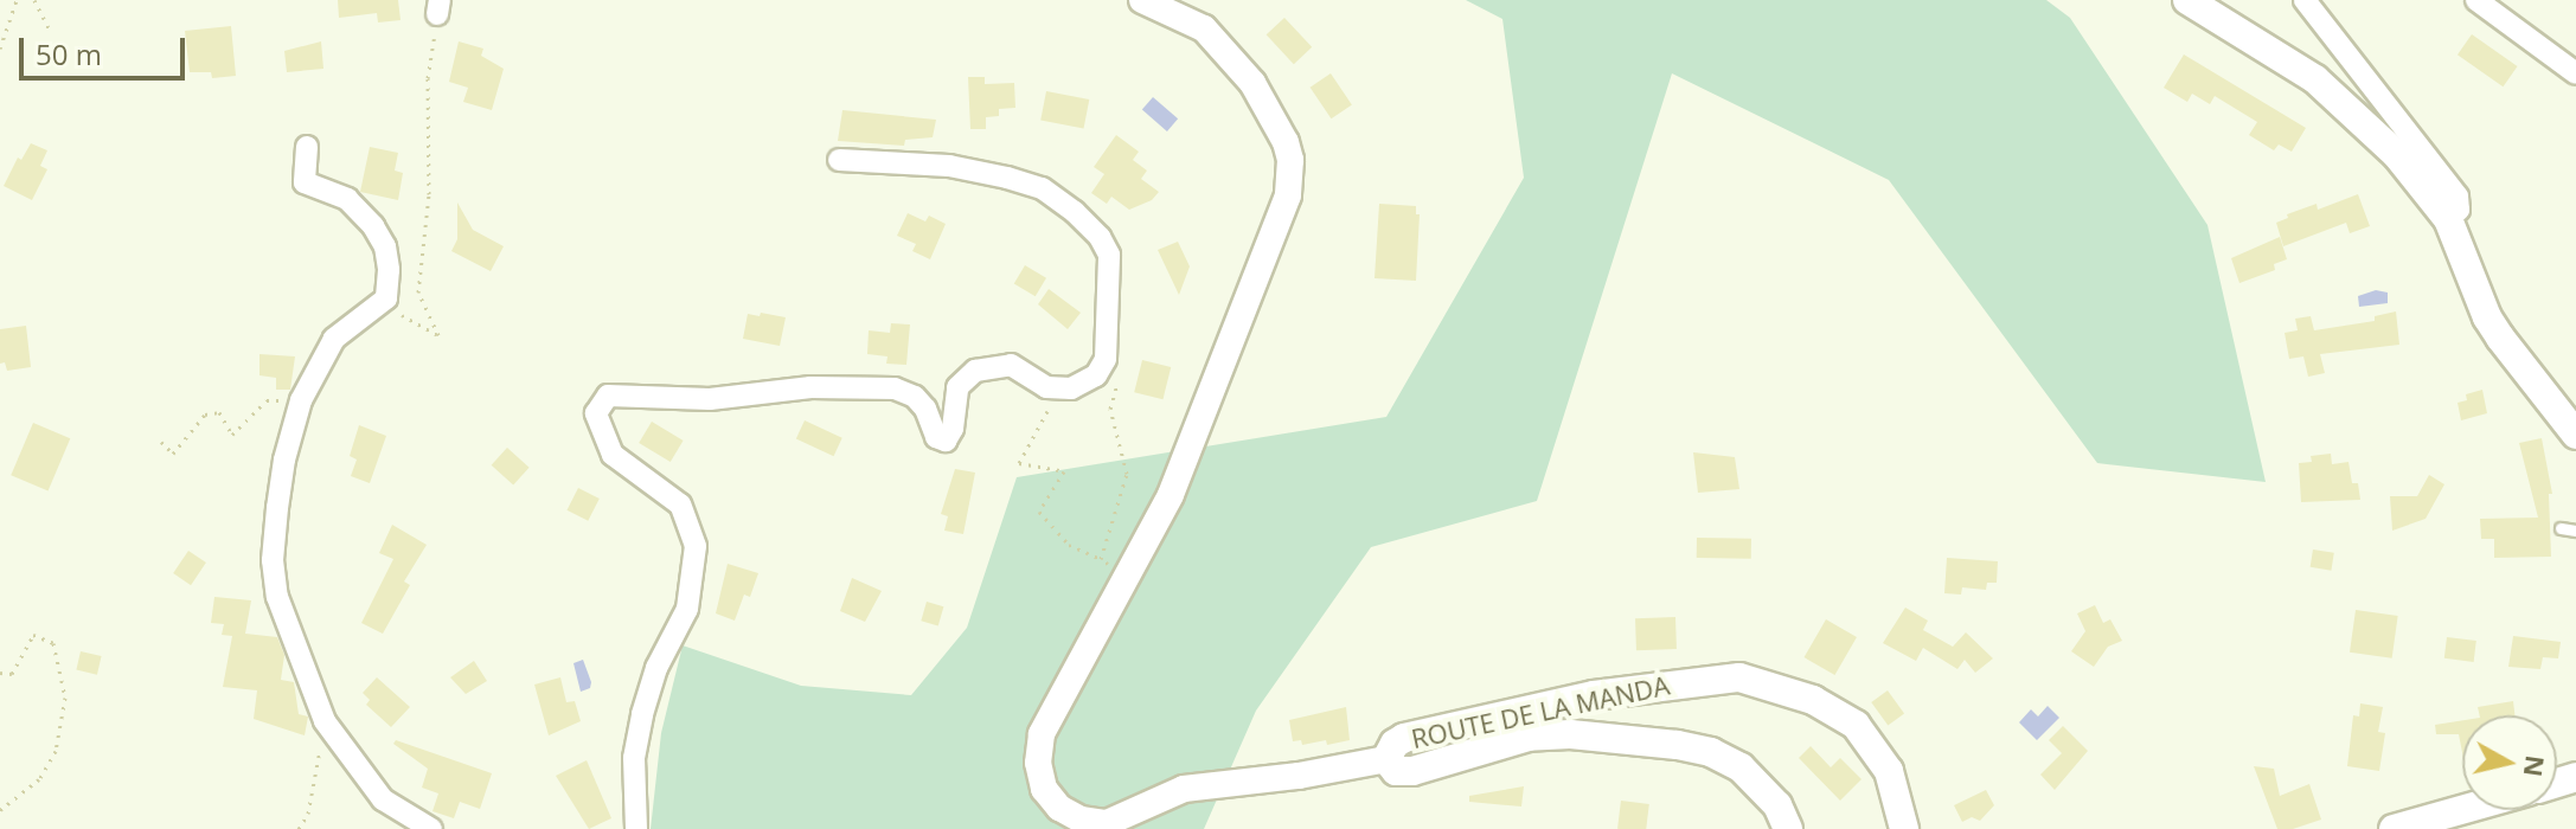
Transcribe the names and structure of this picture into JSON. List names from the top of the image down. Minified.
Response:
{"streets":{"main road":["ROUTE DE LA MANDA"]},"scale_bar":"50 m","north":"right"}
